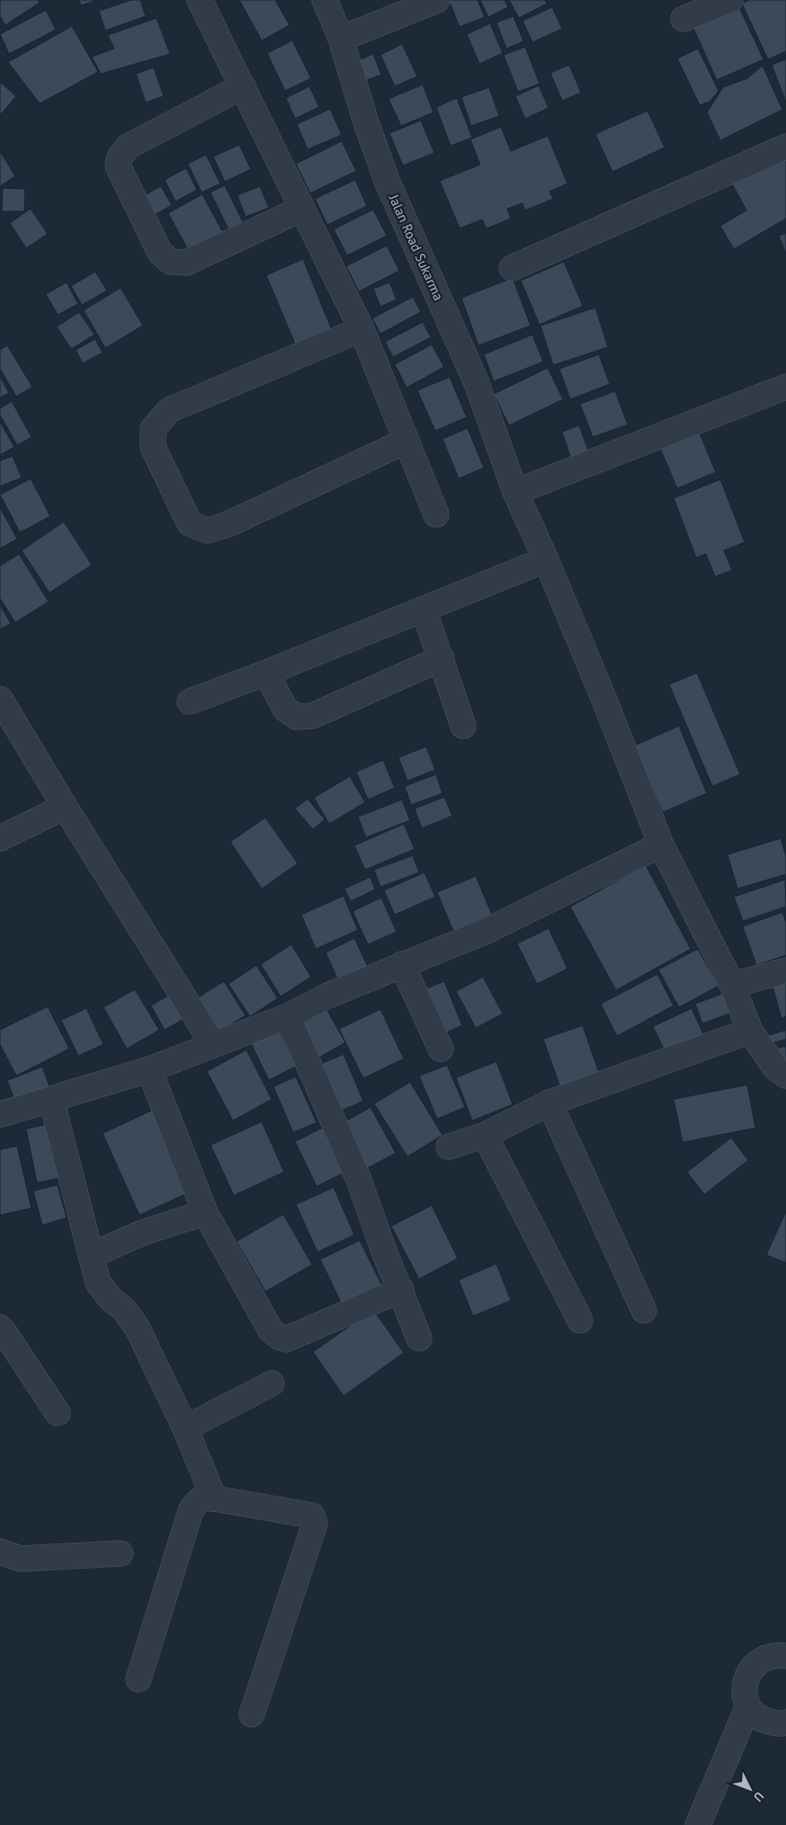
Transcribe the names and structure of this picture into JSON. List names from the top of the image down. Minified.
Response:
{"streets":{"street":["Jalan Road Sukarma"]},"north":"bottom right"}
